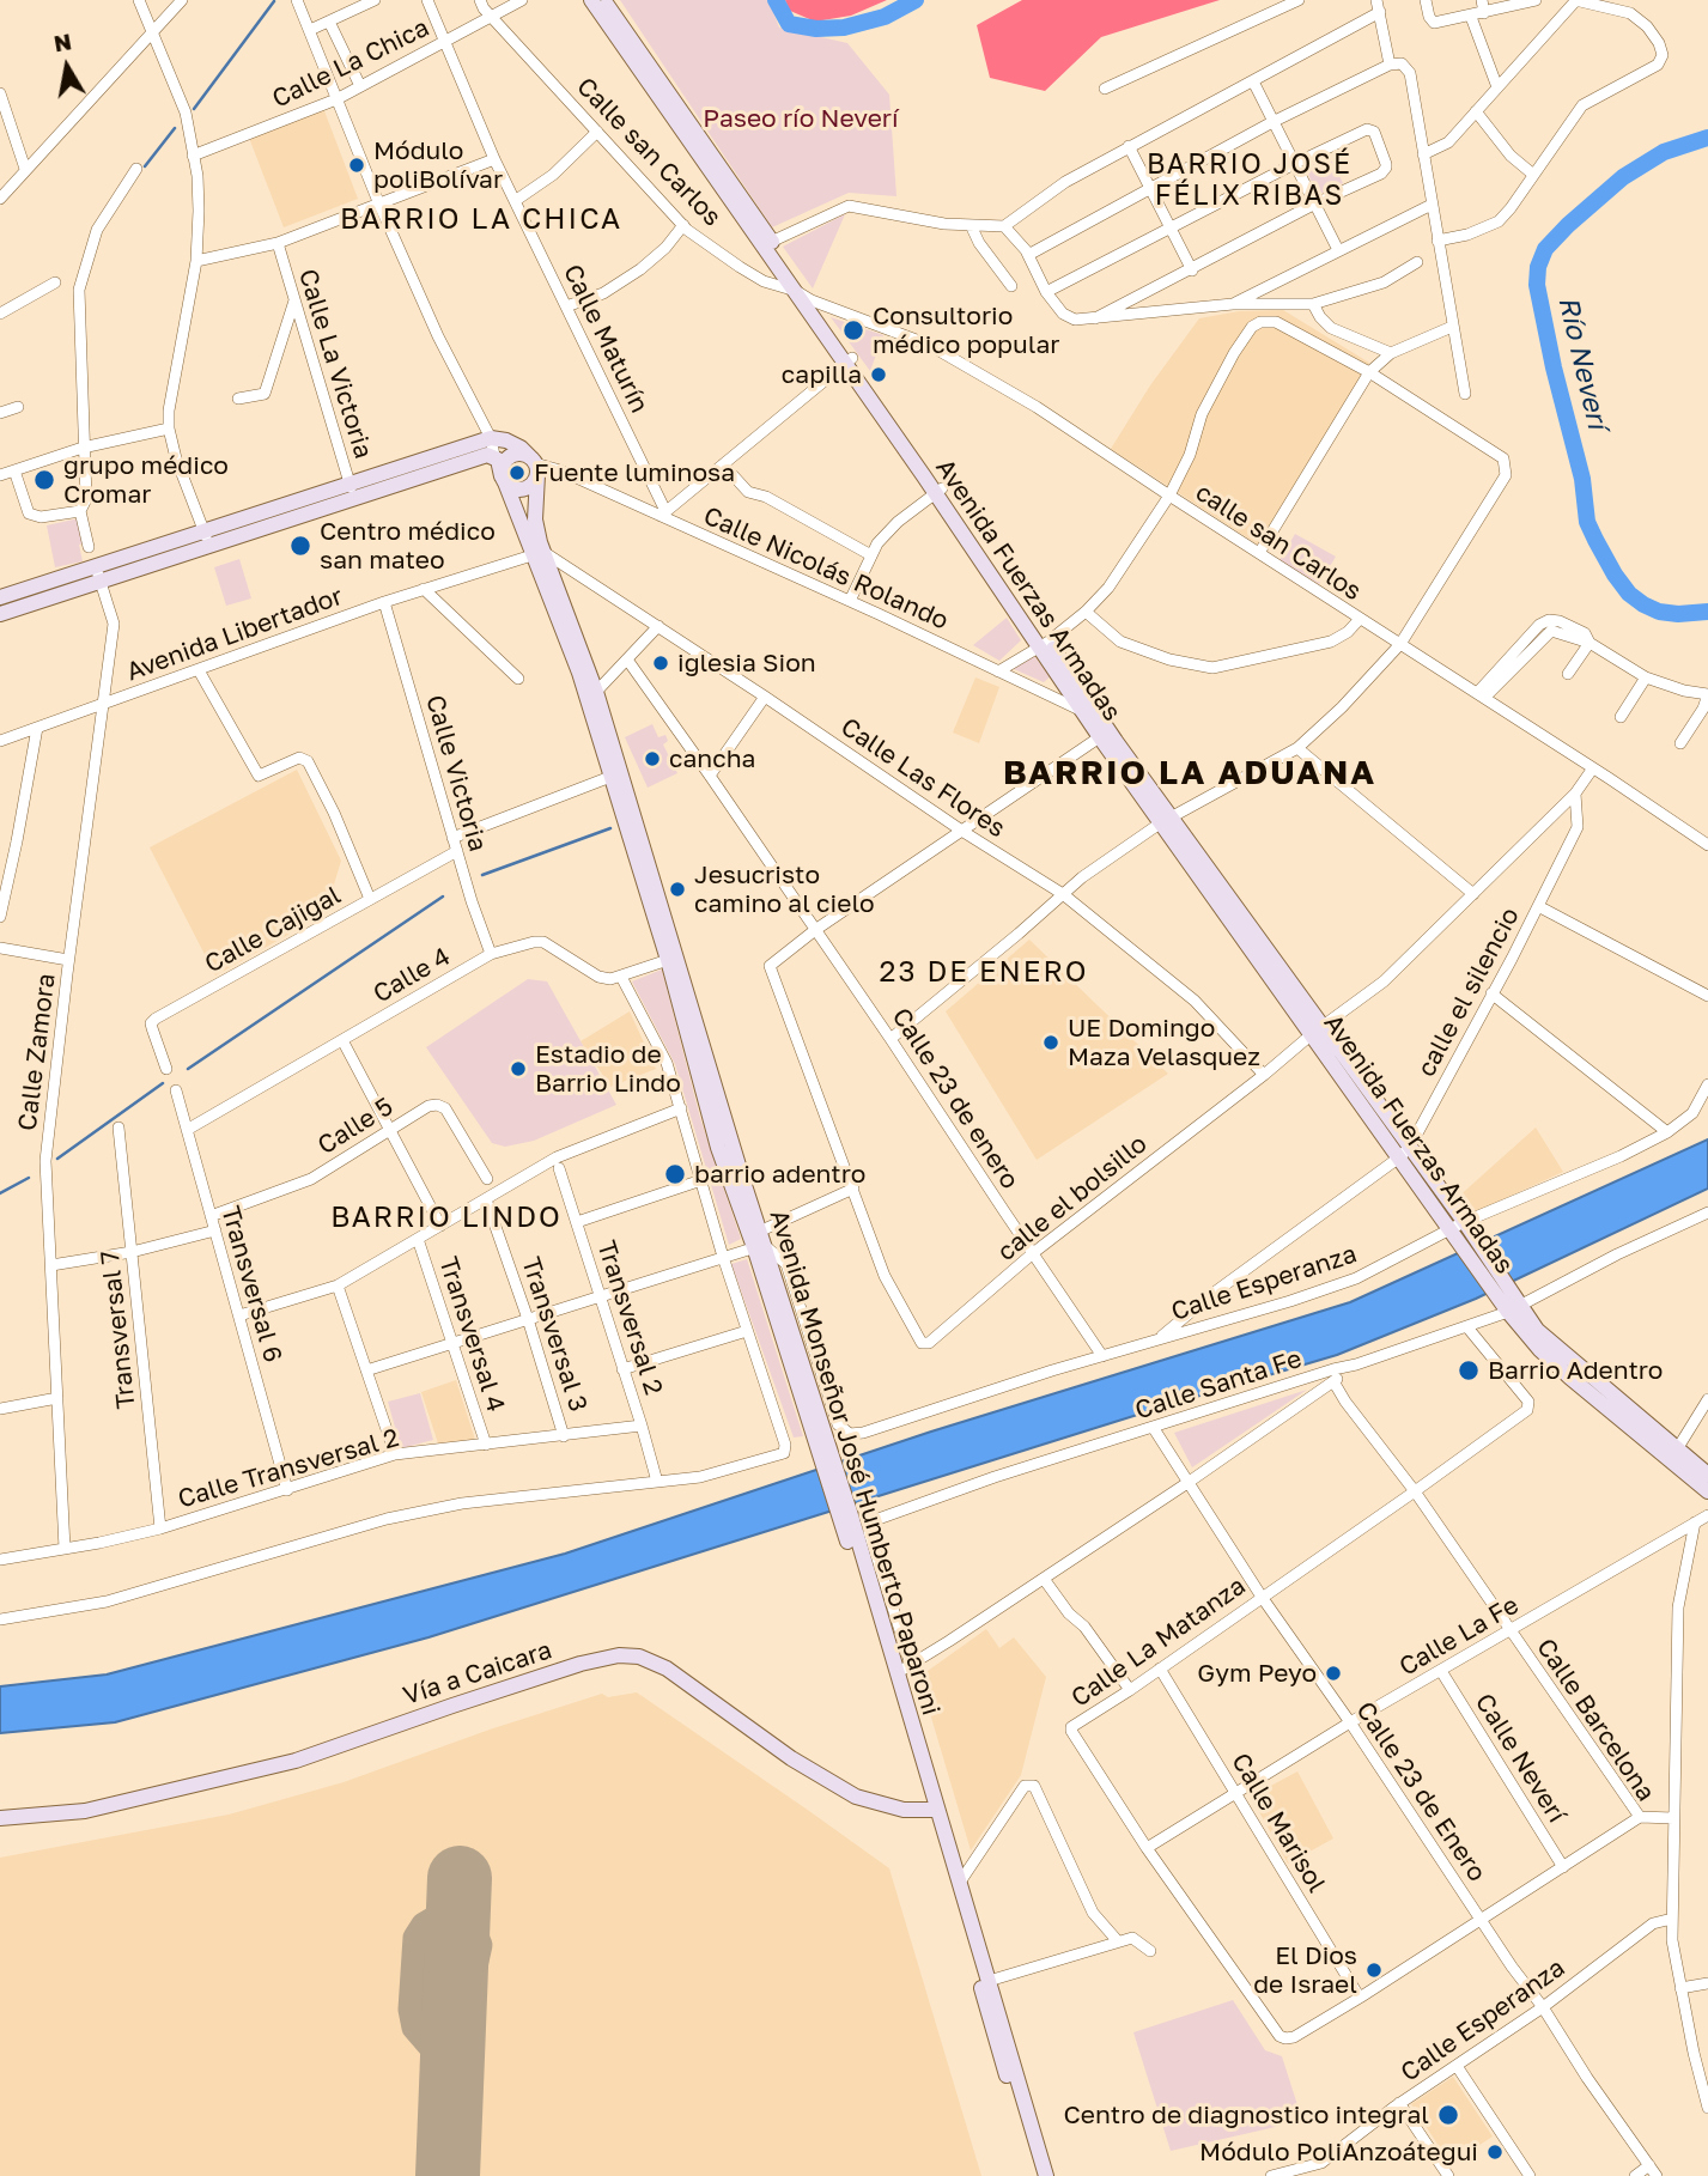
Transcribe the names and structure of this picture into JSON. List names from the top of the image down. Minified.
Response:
{"streets":{"street":["Calle La Chica","Calle san Carlos","Calle Maturín","Calle La Victoria","calle san Carlos","Calle Nicolás Rolando","Avenida Fuerzas Armadas","Avenida Libertador","Calle Victoria","Calle Las Flores","Calle Cajigal","Calle 4","calle el silencio","Calle Zamora","Calle 23 de enero","Calle 5","calle el bolsillo","Calle Esperanza","Transversal 6","Transversal 2","Transversal 7","Transversal 4","Transversal 3","Calle Santa Fe","Avenida Monseñor José Humberto Paparoni","Calle Transversal 2","Calle La Fe","Calle La Matanza","Vía a Caicara","Calle Barcelona","Calle Neverí","Calle 23 de Enero","Calle Marisol"]},"crossings":[["Calle La Chica","Calle san Carlos"],["Calle La Chica","Calle Maturín"],["Calle san Carlos","calle san Carlos"],["Calle san Carlos","Avenida Fuerzas Armadas"],["Calle Maturín","Calle Nicolás Rolando"],["calle san Carlos","Avenida Fuerzas Armadas"],["calle san Carlos","calle el bolsillo"],["Calle Nicolás Rolando","Avenida Fuerzas Armadas"],["Calle Nicolás Rolando","Avenida Monseñor José Humberto Paparoni"],["Avenida Fuerzas Armadas","calle el silencio"],["Avenida Fuerzas Armadas","calle el bolsillo"],["Avenida Fuerzas Armadas","Calle Esperanza"],["Avenida Fuerzas Armadas","Calle Santa Fe"],["Avenida Libertador","Calle Victoria"],["Avenida Libertador","Calle Las Flores"],["Avenida Libertador","Calle Zamora"],["Avenida Libertador","Avenida Monseñor José Humberto Paparoni"],["Calle Victoria","Calle Cajigal"],["Calle Victoria","Calle 4"],["Calle Las Flores","calle el bolsillo"],["Calle Las Flores","Avenida Monseñor José Humberto Paparoni"],["Calle 4","Transversal 6"],["calle el silencio","calle el bolsillo"],["calle el silencio","Calle Esperanza"],["Calle Zamora","Calle Transversal 2"],["Calle 23 de enero","calle el bolsillo"],["Calle 23 de enero","Calle Esperanza"],["Calle 5","Transversal 6"],["Calle Esperanza","Avenida Monseñor José Humberto Paparoni"],["Calle Esperanza","Calle 23 de Enero"],["Transversal 6","Calle Transversal 2"],["Transversal 2","Calle Transversal 2"],["Transversal 7","Calle Transversal 2"],["Transversal 4","Calle Transversal 2"],["Transversal 3","Calle Transversal 2"],["Calle Santa Fe","Calle La Matanza"],["Calle Santa Fe","Calle 23 de Enero"],["Avenida Monseñor José Humberto Paparoni","Vía a Caicara"],["Calle La Fe","Calle La Matanza"],["Calle La Fe","Calle Barcelona"],["Calle La Fe","Calle Neverí"],["Calle La Fe","Calle 23 de Enero"],["Calle La Fe","Calle Marisol"],["Calle La Matanza","Calle Barcelona"],["Calle La Matanza","Calle 23 de Enero"],["Calle La Matanza","Calle Marisol"],["Calle Barcelona","Calle Neverí"],["Calle Barcelona","Calle 23 de Enero"],["Calle Barcelona","Calle Marisol"]],"districts":["BARRIO JOSÉ FÉLIX RIBAS","BARRIO LA CHICA","BARRIO LA ADUANA","23 DE ENERO","BARRIO LINDO"],"water":["Río Neverí"],"parks":["Paseo río Neverí"],"places":["Módulo poliBolívar","Consultorio médico popular","capilla","Fuente luminosa","grupo médico Cromar","Centro médico san mateo","iglesia Sion","cancha","Jesucristo camino al cielo","UE Domingo Maza Velasquez","Estadio de Barrio Lindo","barrio adentro","Barrio Adentro","Gym Peyo","El Dios de Israel","Centro de diagnostico integral","Módulo PoliAnzoátegui"],"north":"top"}
